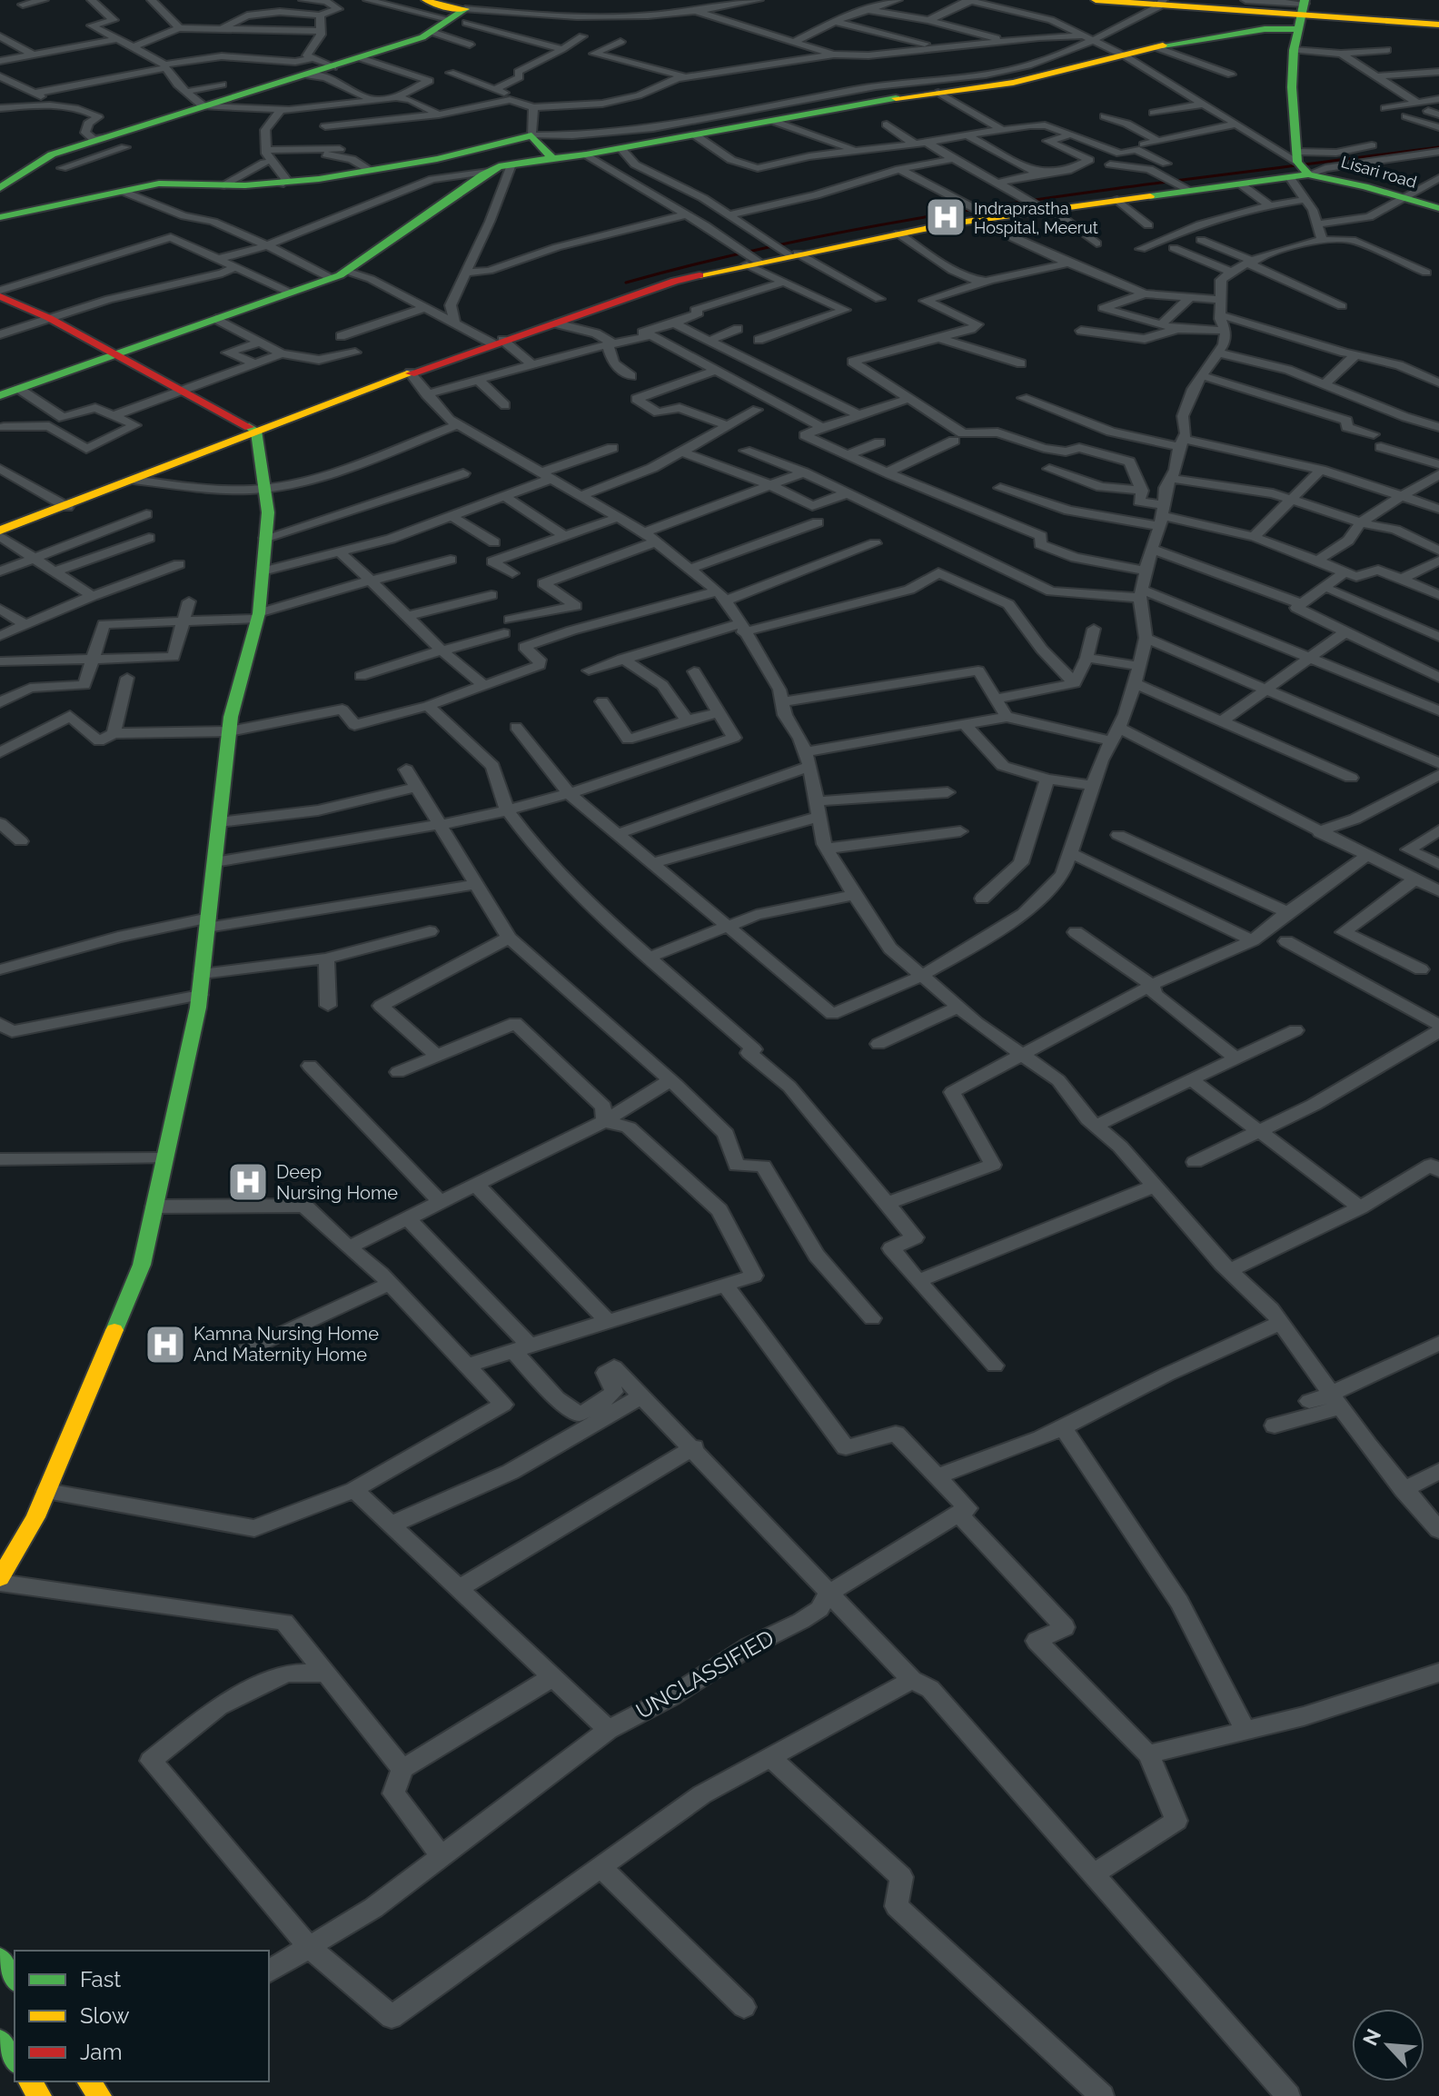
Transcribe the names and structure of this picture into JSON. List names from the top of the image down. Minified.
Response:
{"streets":{"street":["Lisari road","UNCLASSIFIED"]},"places":{"hospital":["Indraprastha Hospital, Meerut","Deep Nursing Home","Kamna Nursing Home And Maternity Home"]},"legend":["Fast","Slow","Jam"],"north":"top left"}
